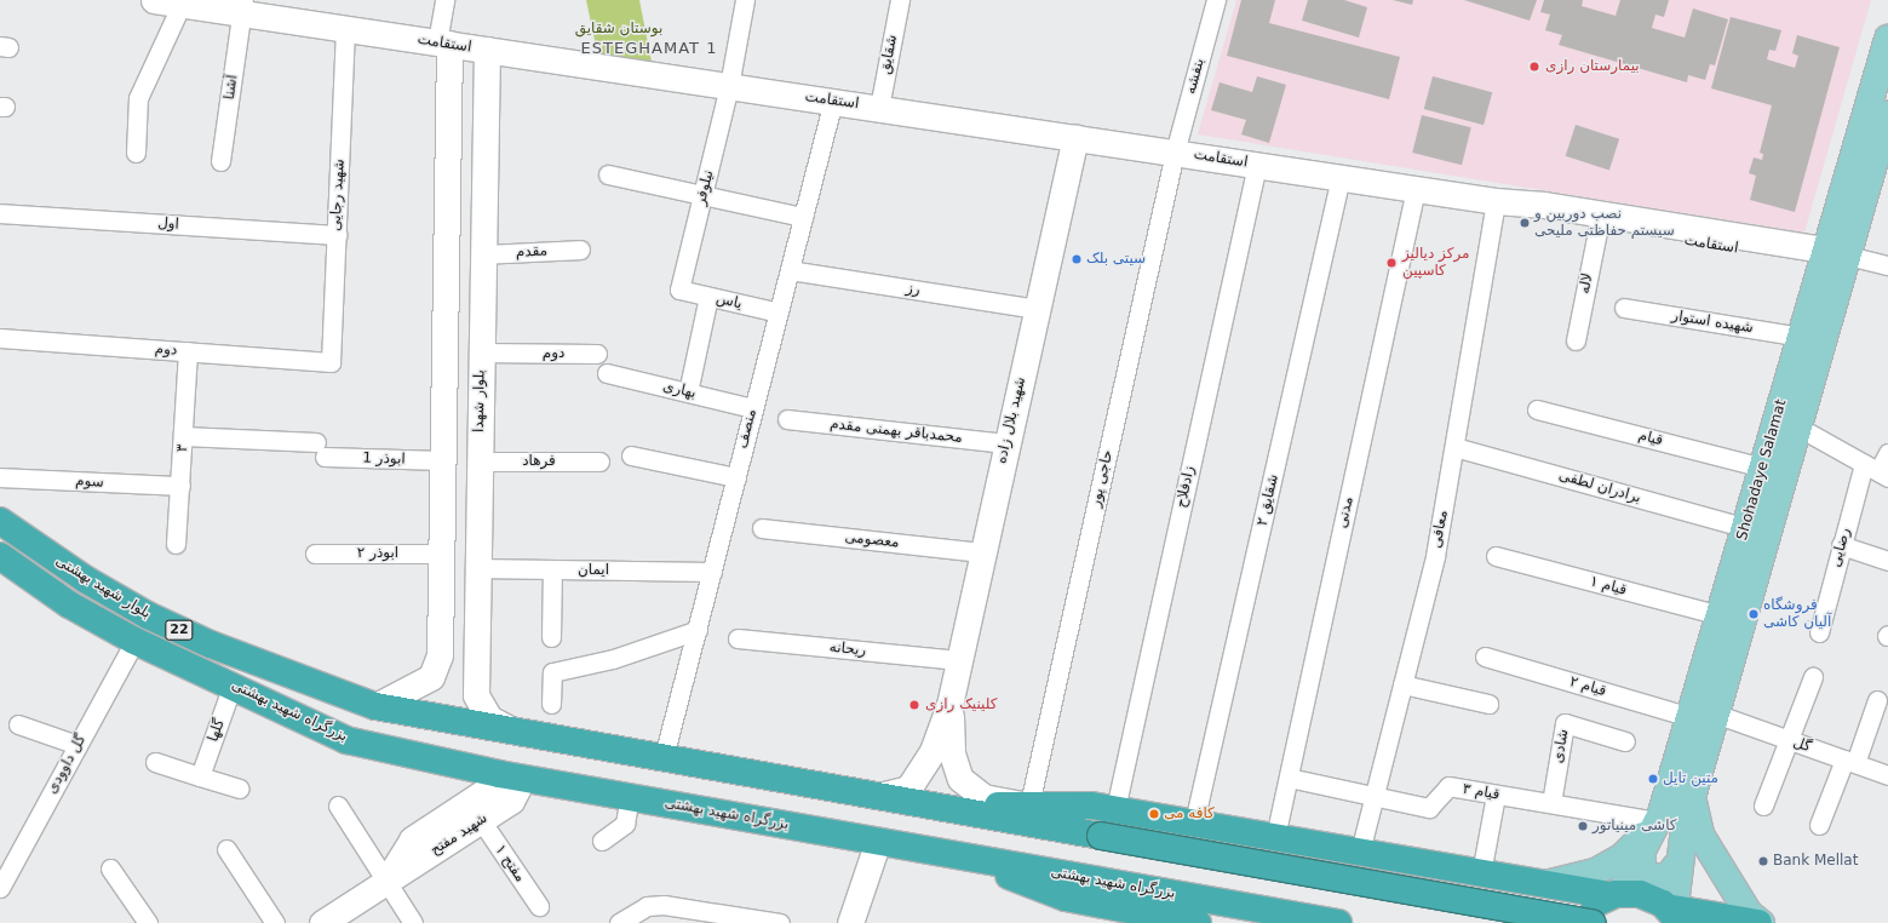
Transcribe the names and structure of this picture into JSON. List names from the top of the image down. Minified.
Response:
{"streets":{"highway":["بلوار شهید بهشتی","22","بزرگراه شهید بهشتی"],"main road":["استقامت","بلوار شهدا","شهید بلال زاده","Shohadaye Salamat","شهید مفتح"],"street":["شقایق","بنفشه","آشنا","نیلوفر","شهید رجایی","اول","مقدم","لاله","رز","یاس","شهیده استوار","دوم","بهاری","منصف","محمدباقر بهمنی مقدم","قیام","۳","ابوذر 1","فرهاد","حاجی پور","سوم","زادفلاح","برادران لطفی","شقایق ۲","مدنی","معافی","معصومی","رضایی","ابوذر ۲","ایمان","قیام ۱","ریحانه","قیام ۲","گلها","گل","شادی","گل داوودی","قیام ۳","مفتح ۱"]},"crossings":[["استقامت","شقایق"],["استقامت","بنفشه"],["استقامت","آشنا"],["استقامت","نیلوفر"],["استقامت","شهید رجایی"],["استقامت","لاله"],["استقامت","بلوار شهدا"],["استقامت","شهید بلال زاده"],["استقامت","منصف"],["استقامت","Shohadaye Salamat"],["استقامت","حاجی پور"],["استقامت","زادفلاح"],["استقامت","شقایق ۲"],["استقامت","مدنی"],["استقامت","معافی"],["بنفشه","حاجی پور"],["نیلوفر","یاس"],["شهید رجایی","اول"],["شهید رجایی","دوم"],["مقدم","بلوار شهدا"],["رز","شهید بلال زاده"],["رز","منصف"],["یاس","منصف"],["شهیده استوار","Shohadaye Salamat"],["دوم","بلوار شهدا"],["دوم","۳"],["بهاری","منصف"],["بلوار شهدا","فرهاد"],["بلوار شهدا","ایمان"],["شهید بلال زاده","محمدباقر بهمنی مقدم"],["شهید بلال زاده","حاجی پور"],["شهید بلال زاده","معصومی"],["شهید بلال زاده","ریحانه"],["منصف","ایمان"],["قیام","Shohadaye Salamat"],["۳","ابوذر 1"],["۳","سوم"],["Shohadaye Salamat","برادران لطفی"],["Shohadaye Salamat","قیام ۱"],["Shohadaye Salamat","قیام ۲"],["Shohadaye Salamat","گل"],["Shohadaye Salamat","قیام ۳"],["برادران لطفی","معافی"],["مدنی","قیام ۳"],["معافی","قیام ۳"],["بلوار شهید بهشتی","بزرگراه شهید بهشتی"],["بلوار شهید بهشتی","گل داوودی"],["قیام ۲","گل"],["بزرگراه شهید بهشتی","گلها"],["بزرگراه شهید بهشتی","گل داوودی"],["بزرگراه شهید بهشتی","شهید مفتح"],["شادی","قیام ۳"],["شهید مفتح","مفتح ۱"]],"districts":["ESTEGHAMAT 1"],"parks":["بوستان شقایق"],"places":["بیمارستان رازی","نصب دوربین و سیستم حفاظتی ملیحی","سیتی بلک","مرکز دیالیز کاسپین","فروشگاه آلیان کاشی","کلینیک رازی","متین تایل","کافه می","کاشی مینیاتور","Bank Mellat"]}
